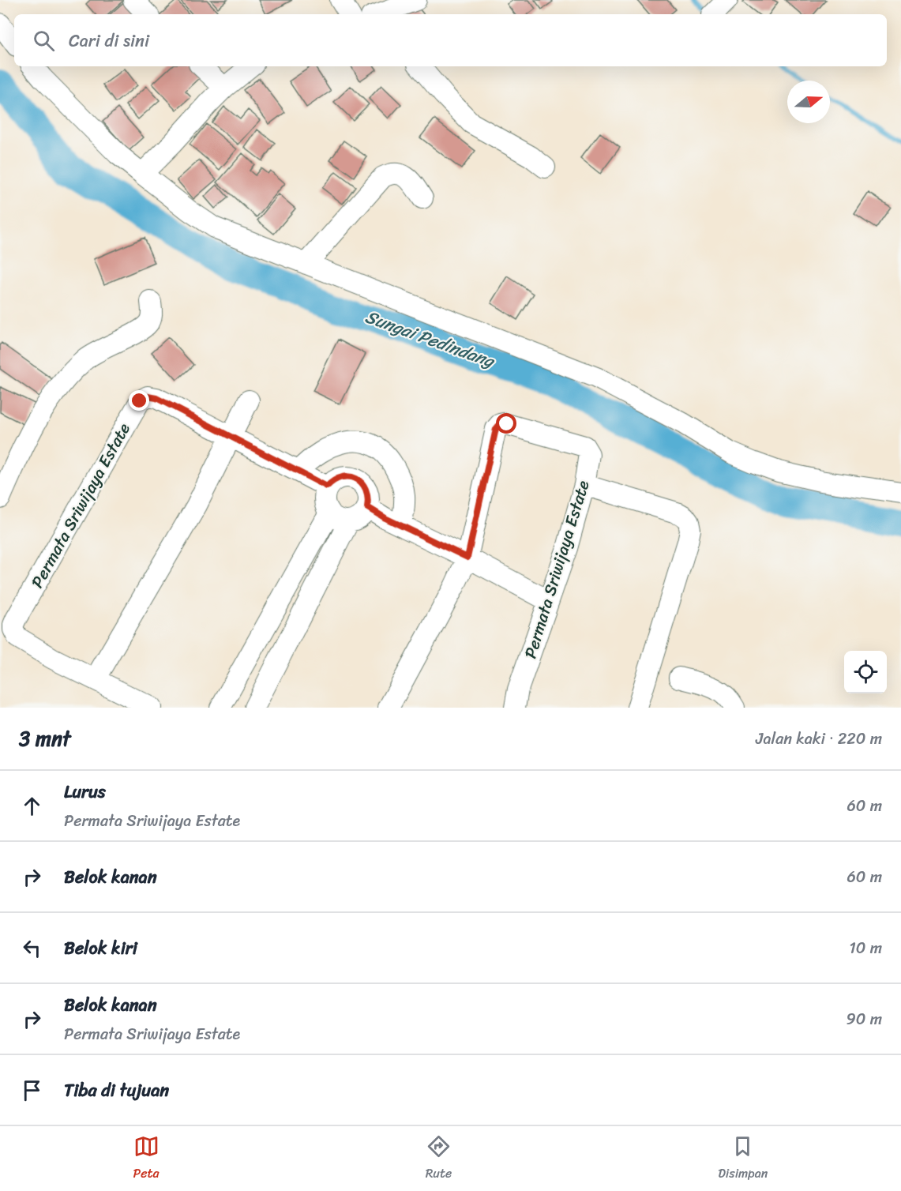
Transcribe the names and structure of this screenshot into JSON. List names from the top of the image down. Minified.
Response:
{"streets":{"street":["Permata Sriwijaya Estate"]},"water":["Sungai Pedindang"],"north":"right","page":{"search":"Cari di sini","heading":["3 mnt","Jalan kaki · 220 m"],"list":[["Lurus","Permata Sriwijaya Estate","60 m"],["Belok kanan","60 m"],["Belok kiri","10 m"],["Belok kanan","Permata Sriwijaya Estate","90 m"],"Tiba di tujuan"],"nav":["Peta","Rute","Disimpan"]}}
